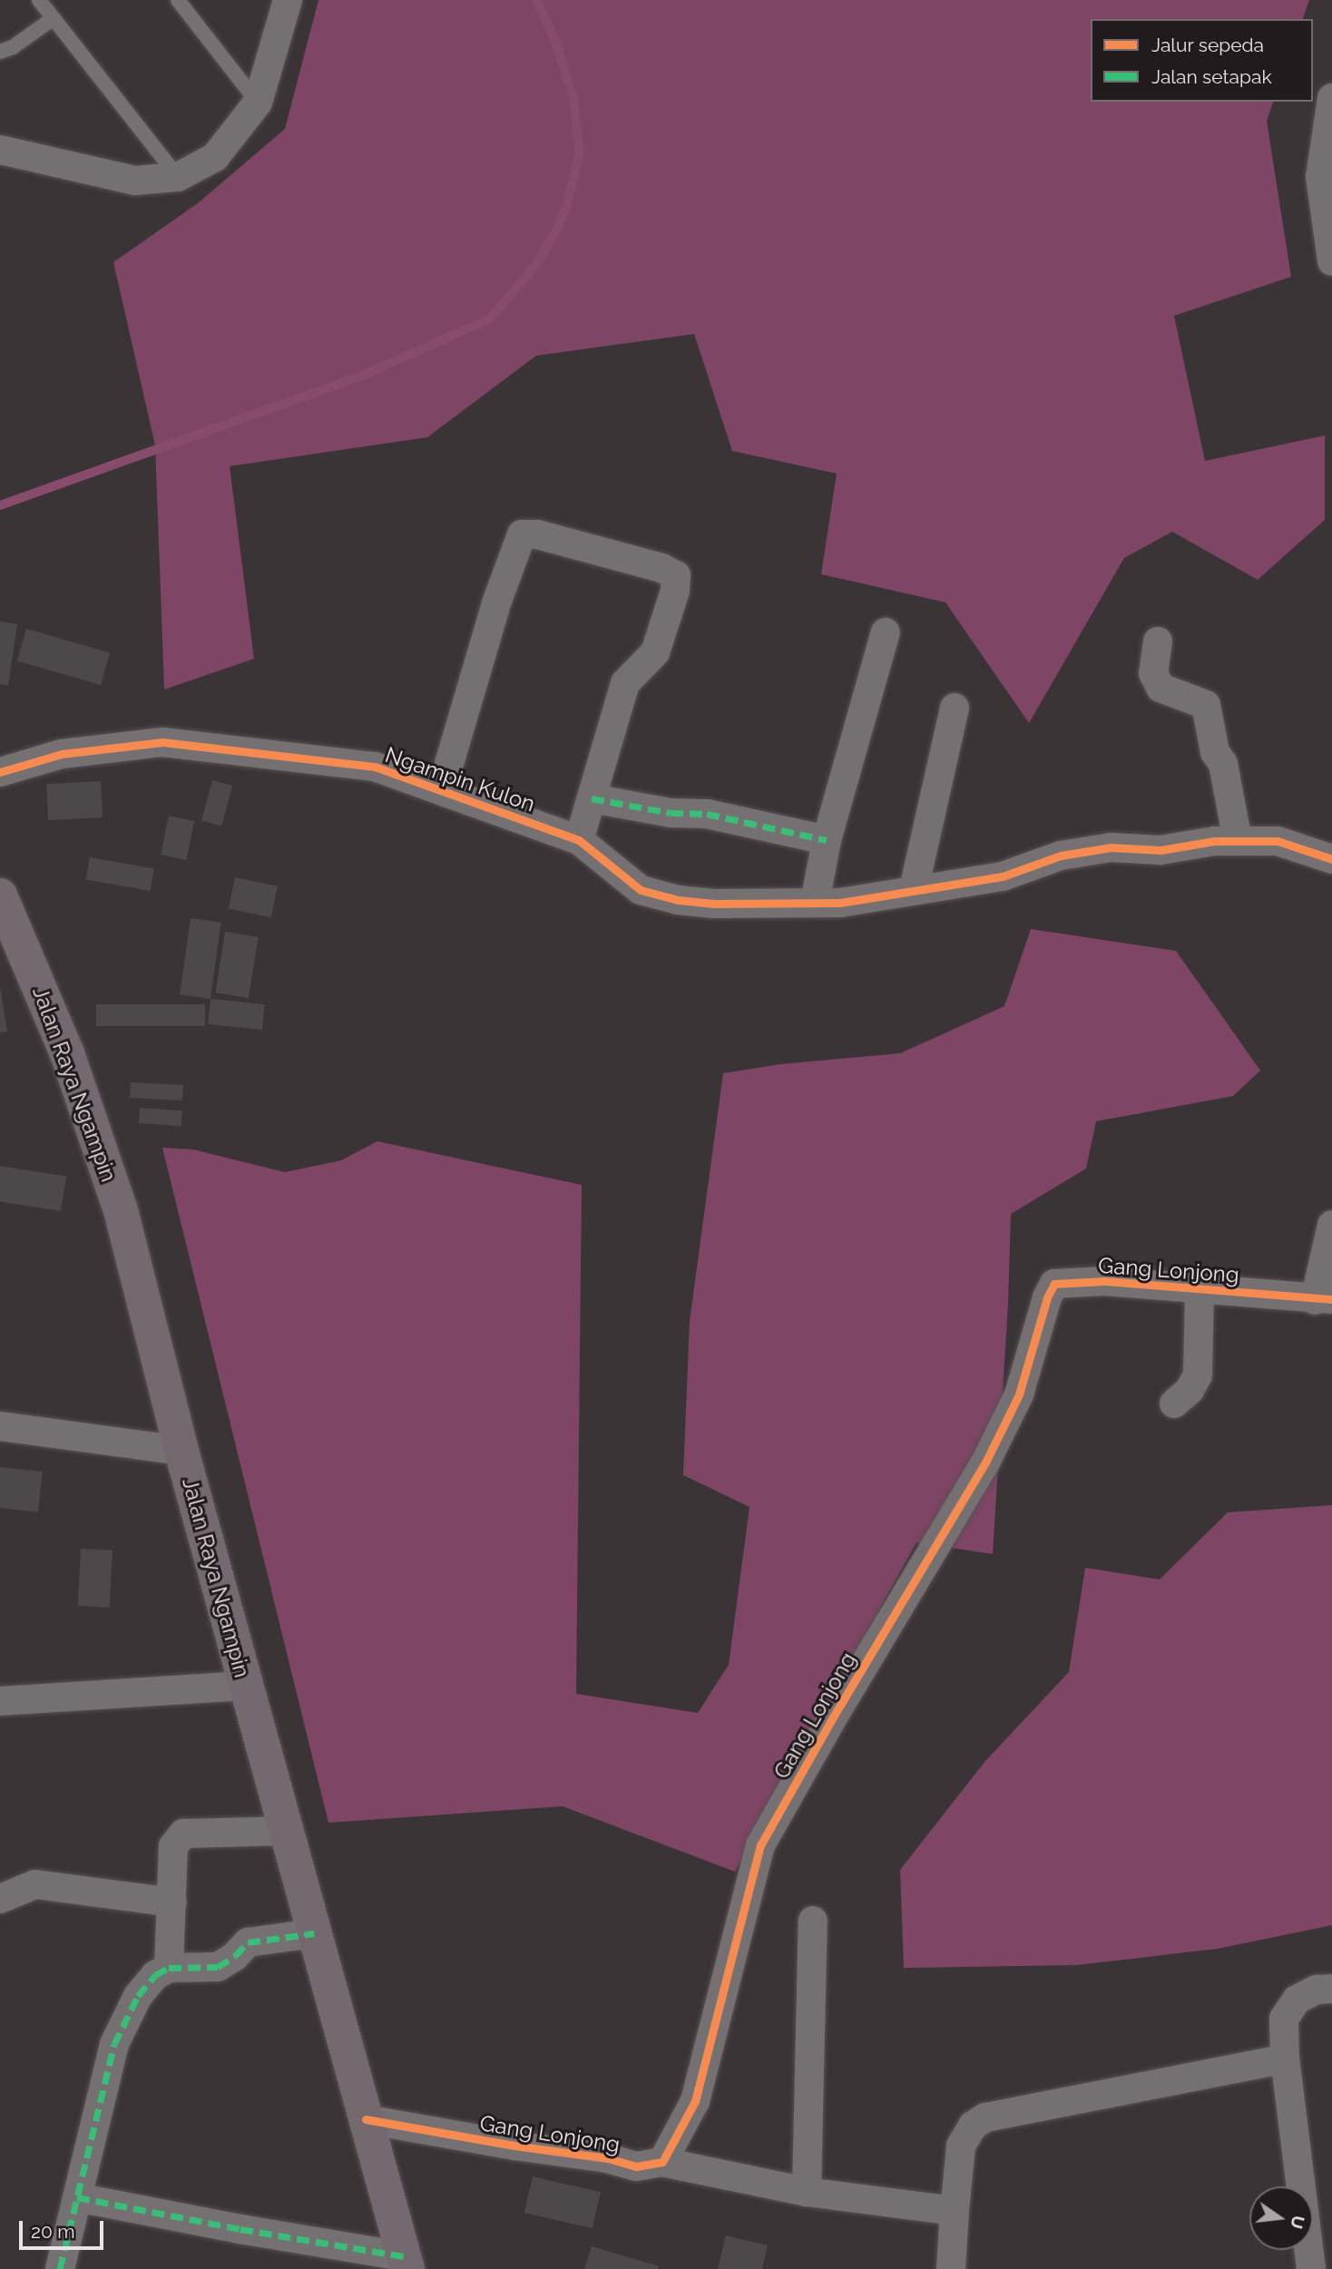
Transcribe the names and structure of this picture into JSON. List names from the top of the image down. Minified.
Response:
{"streets":{"main road":["Jalan Raya Ngampin"],"street":["Ngampin Kulon","Gang Lonjong"]},"crossings":[["Jalan Raya Ngampin","Gang Lonjong"]],"legend":["Jalur sepeda","Jalan setapak"],"scale_bar":"20 m","north":"right"}
